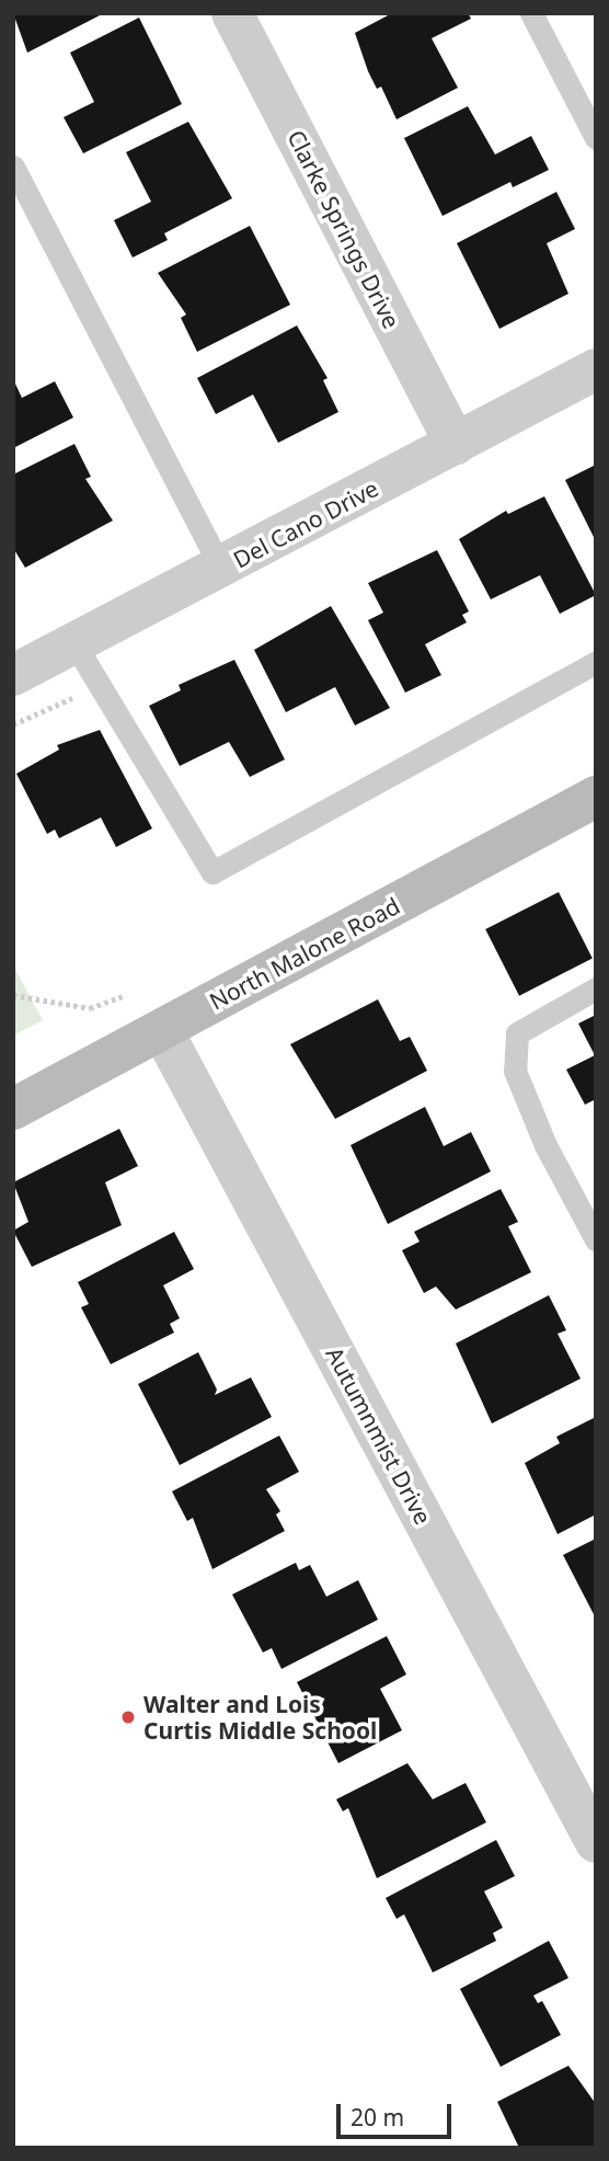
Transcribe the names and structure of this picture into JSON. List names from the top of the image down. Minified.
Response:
{"streets":{"street":["Clarke Springs Drive","Del Cano Drive","North Malone Road","Autumnmist Drive"]},"crossings":[["Clarke Springs Drive","Del Cano Drive"],["North Malone Road","Autumnmist Drive"]],"places":["Walter and Lois Curtis Middle School"],"scale_bar":"20 m"}
